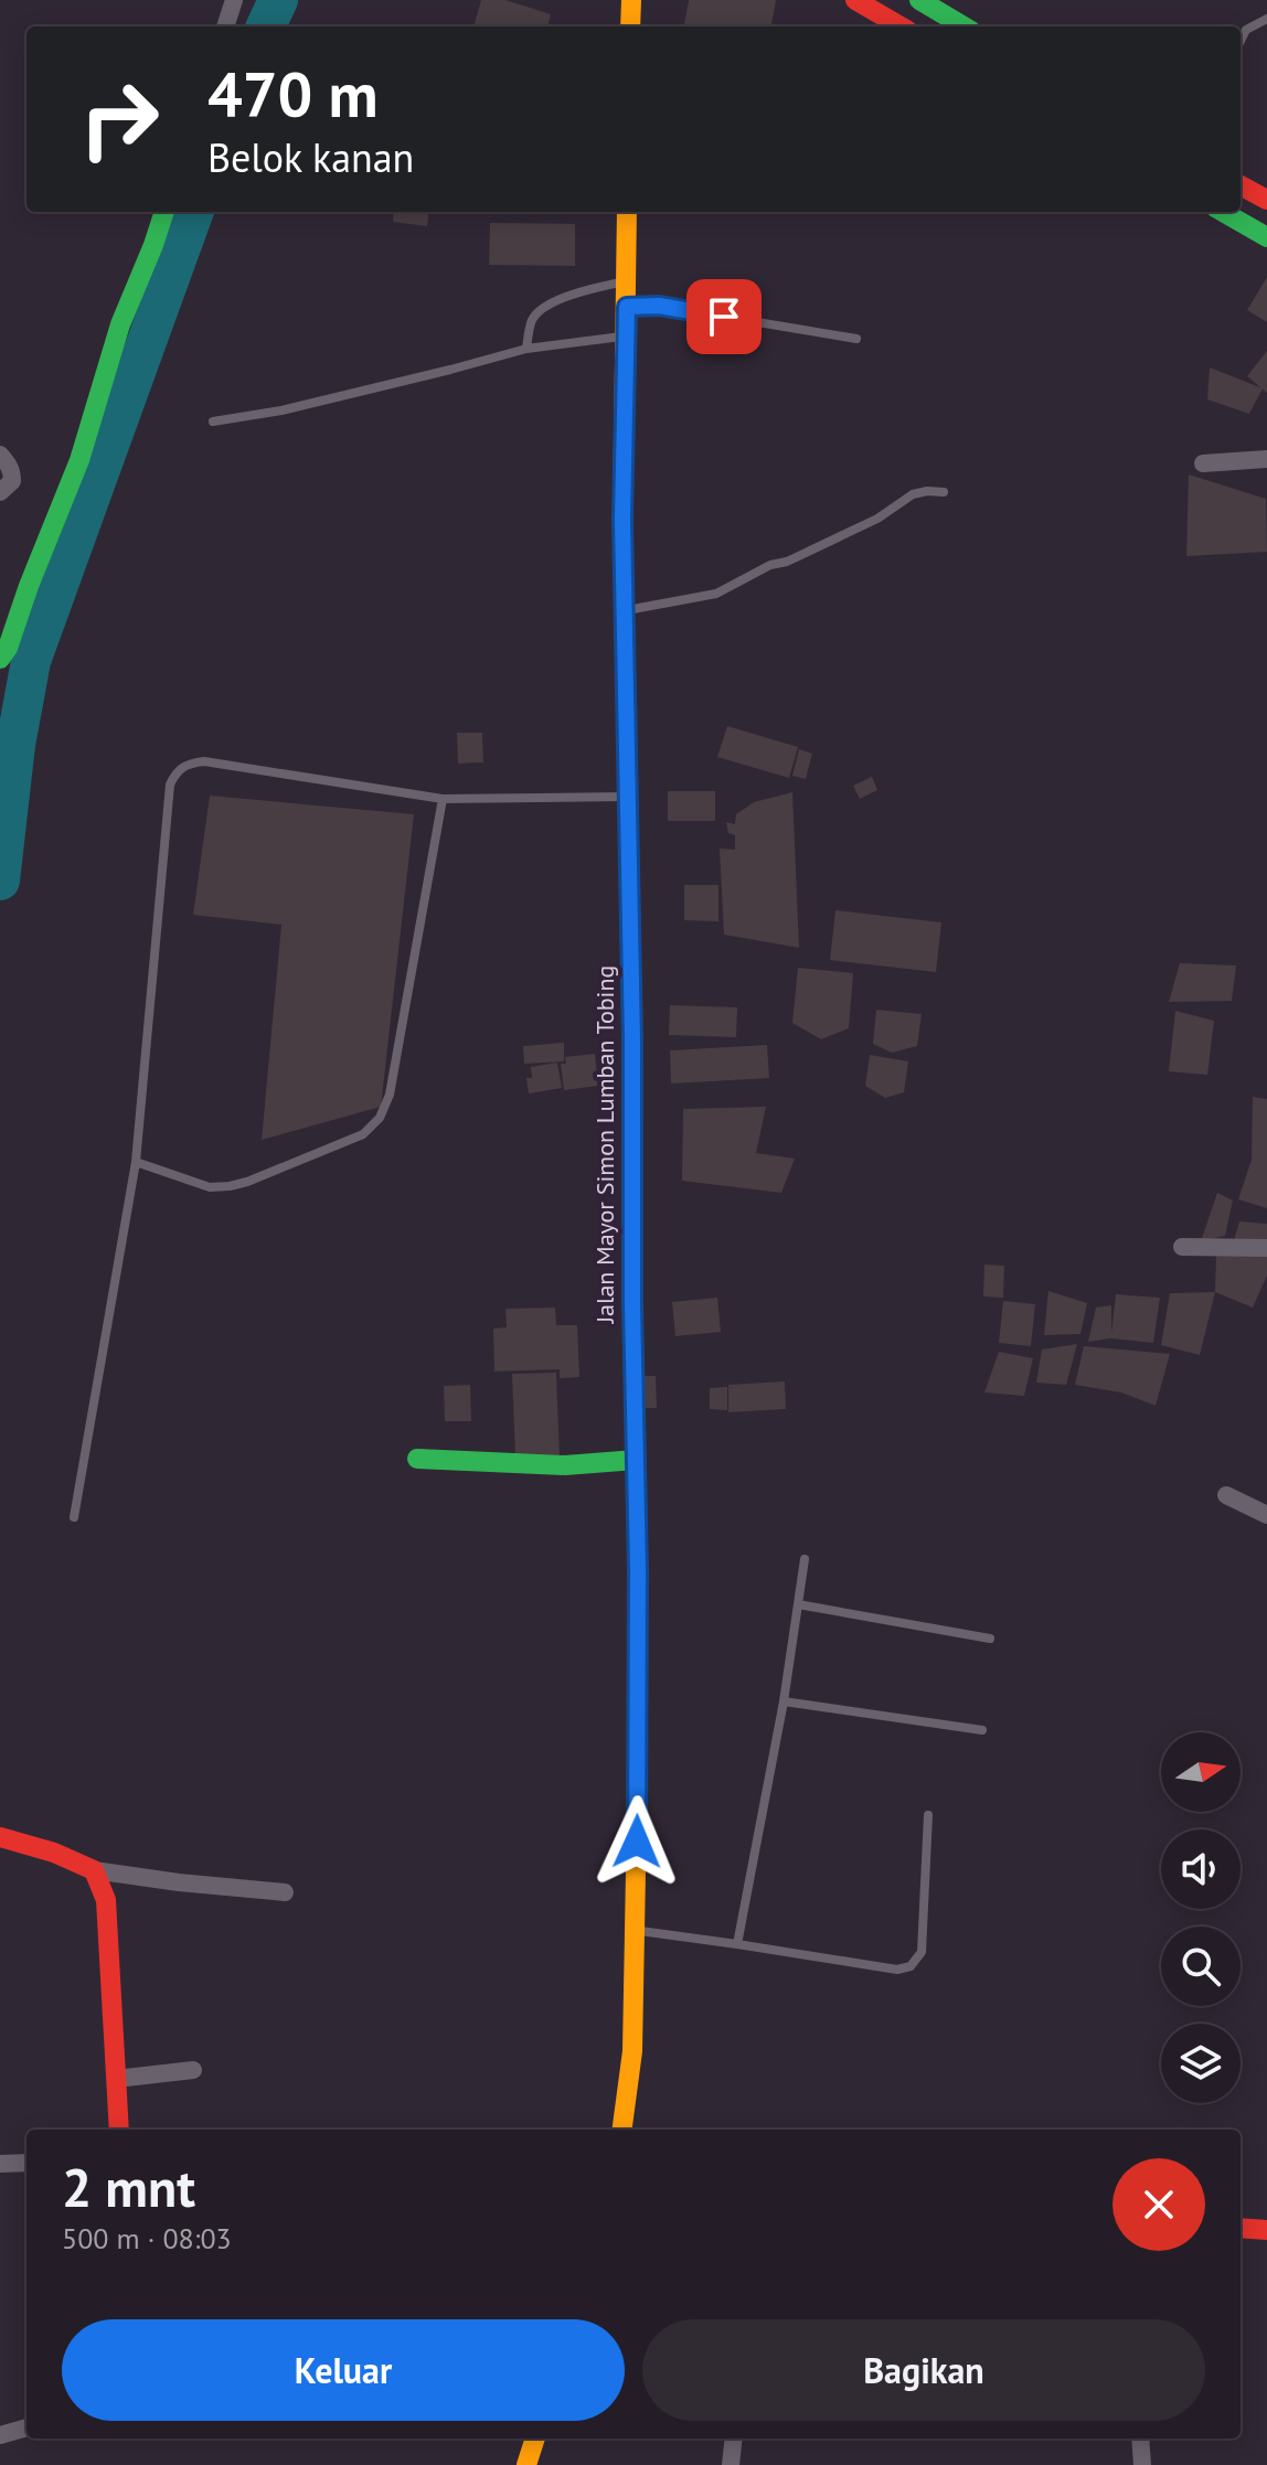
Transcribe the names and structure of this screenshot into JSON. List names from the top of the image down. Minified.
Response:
{"streets":{"main road":["Jalan Mayor Simon Lumban Tobing"]},"north":"right","page":{"turn":["470 m","Belok kanan"],"heading":["2 mnt","500 m · 08:03"],"buttons":["Keluar","Bagikan"]}}
